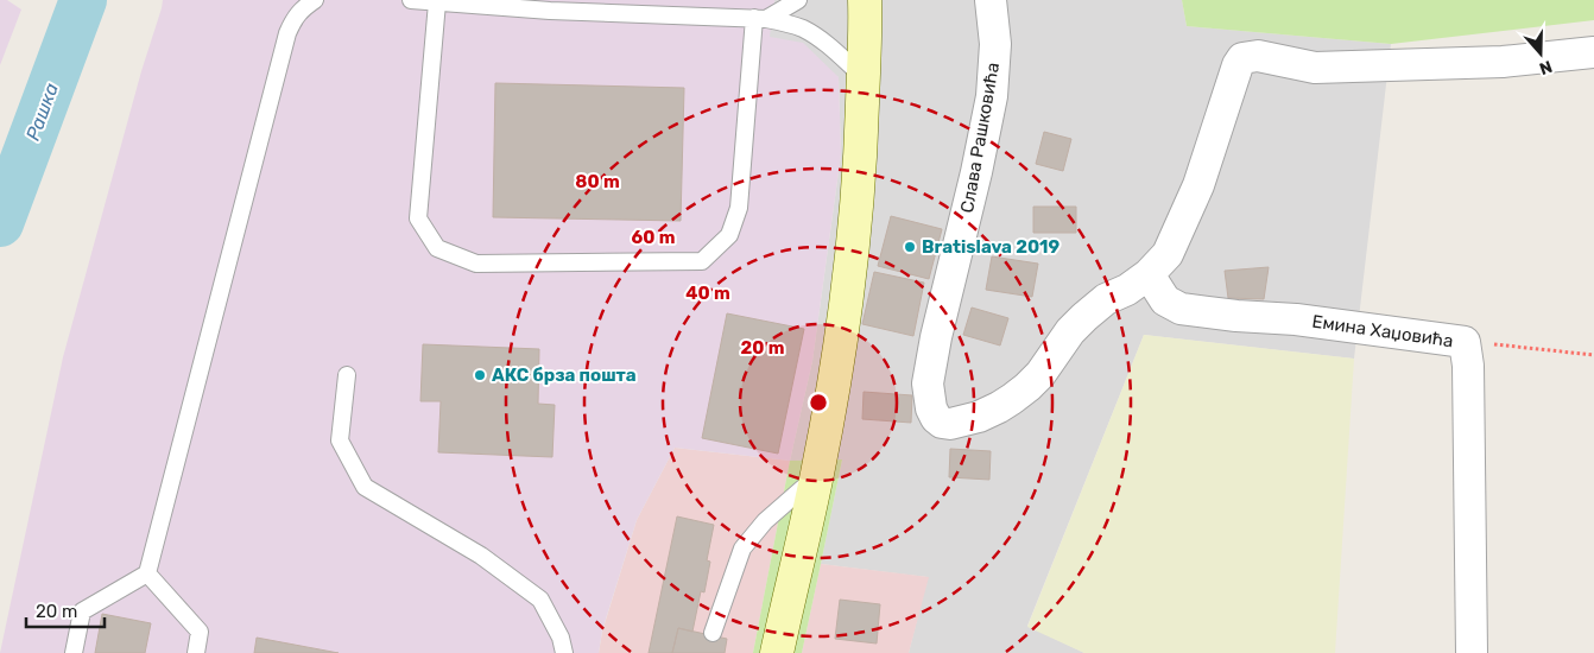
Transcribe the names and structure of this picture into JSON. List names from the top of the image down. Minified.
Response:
{"streets":{"street":["Слава Рашковића","Емина Хаџовића"]},"crossings":[["Слава Рашковића","Емина Хаџовића"]],"water":["Рашка"],"places":["Bratislava 2019","АКС брза пошта"],"scale_bar":"20 m","north":"bottom","rings":["80 m","60 m","40 m","20 m"]}
